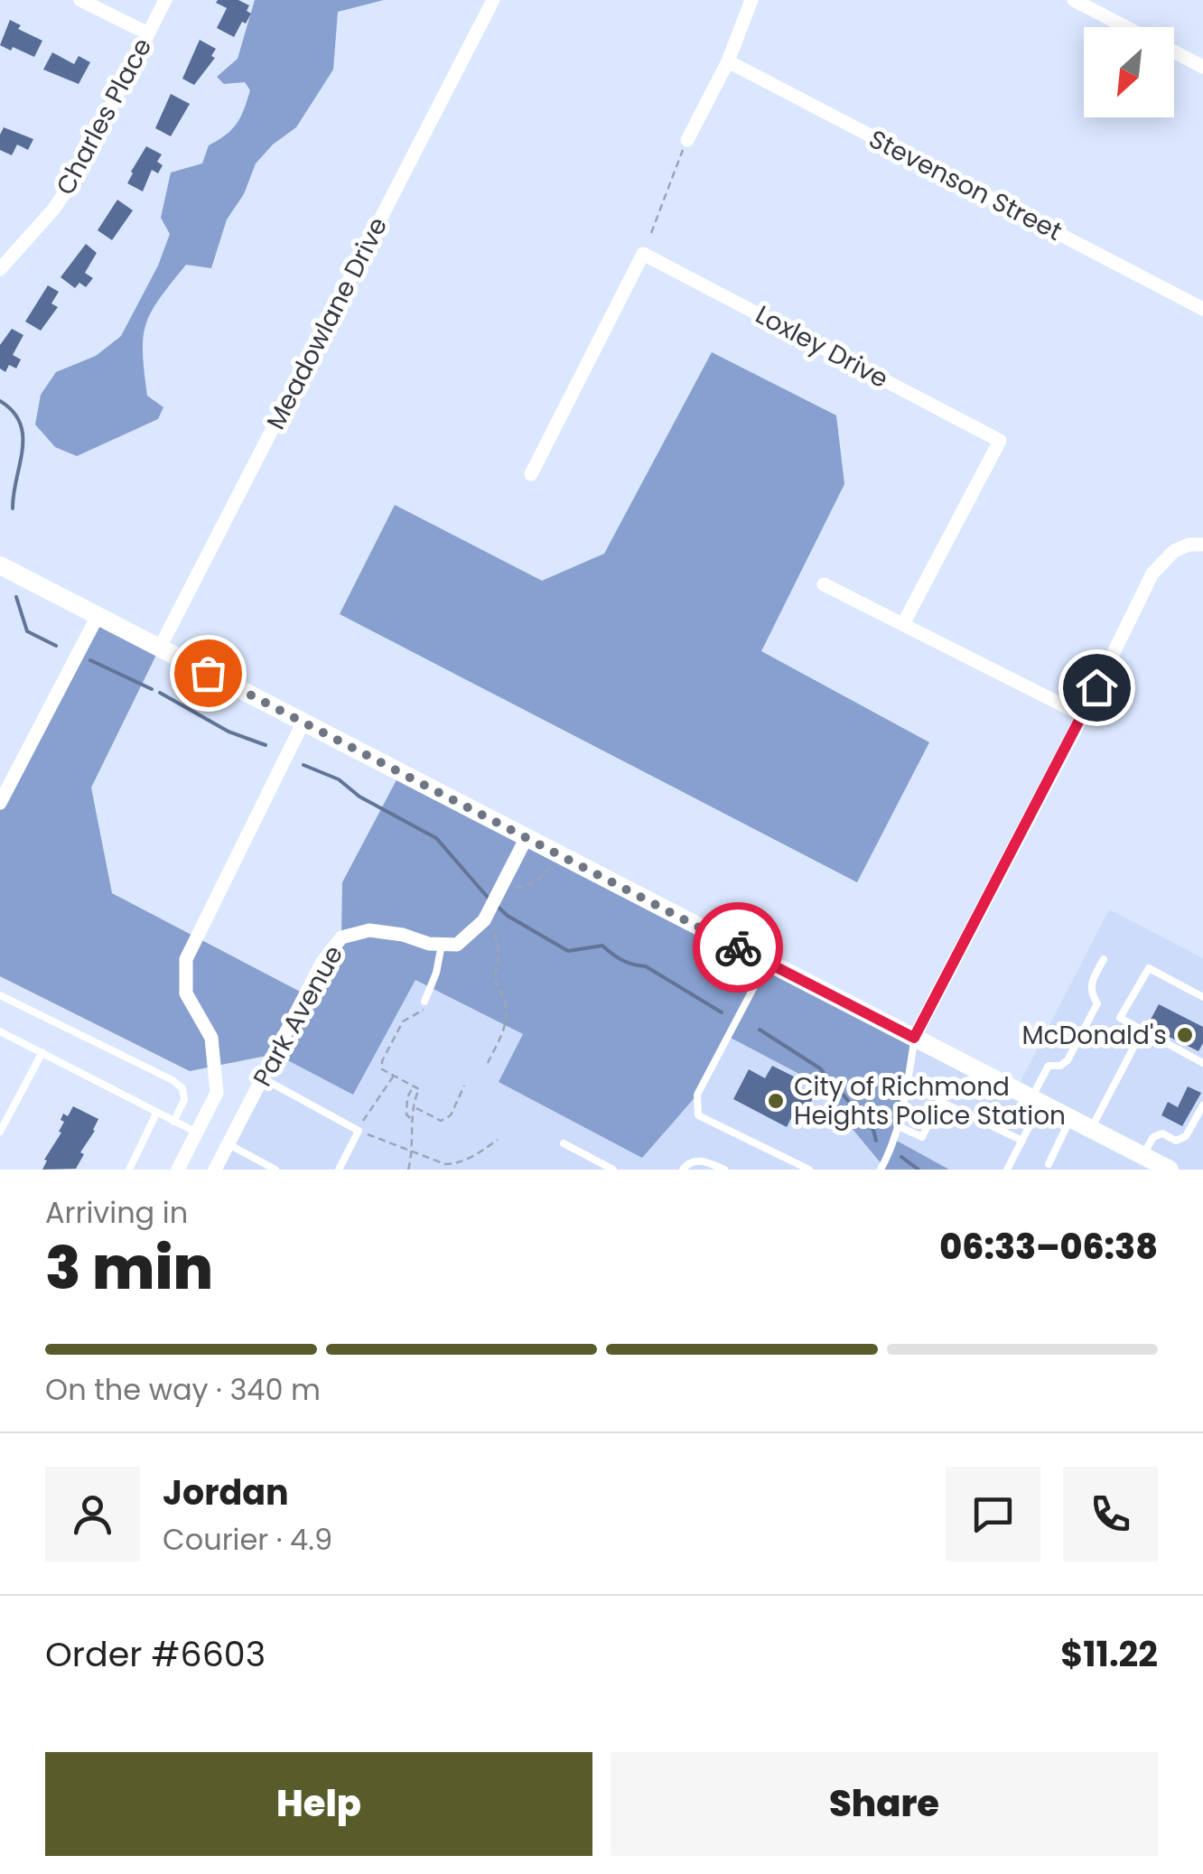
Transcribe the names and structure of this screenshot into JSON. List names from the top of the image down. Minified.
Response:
{"streets":{"street":["Charles Place","Stevenson Street","Meadowlane Drive","Loxley Drive","Park Avenue"]},"places":["McDonald's","City of Richmond Heights Police Station"],"north":"bottom left","page":{"heading":["3 min","Arriving in","06:33–06:38"],"panel":["Jordan","Courier · 4.9","Order #6603","$11.22"],"bar":"On the way · 340 m","buttons":["Help","Share"]}}
